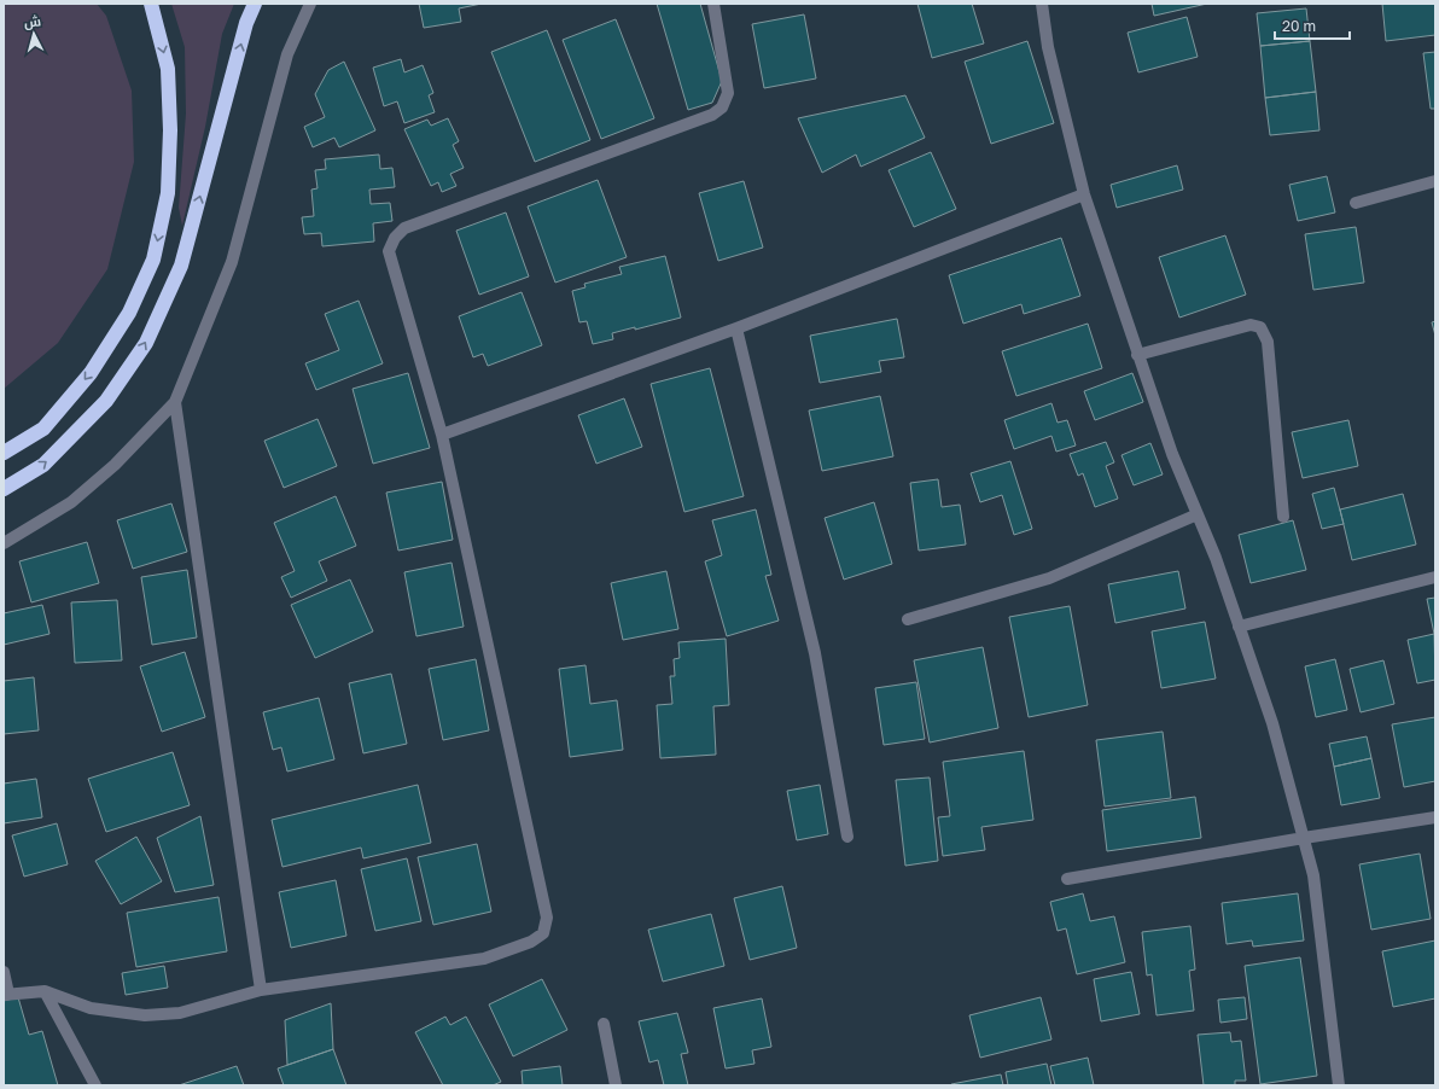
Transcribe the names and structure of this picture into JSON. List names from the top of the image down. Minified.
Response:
{"scale_bar":"20 m","north":"top"}
